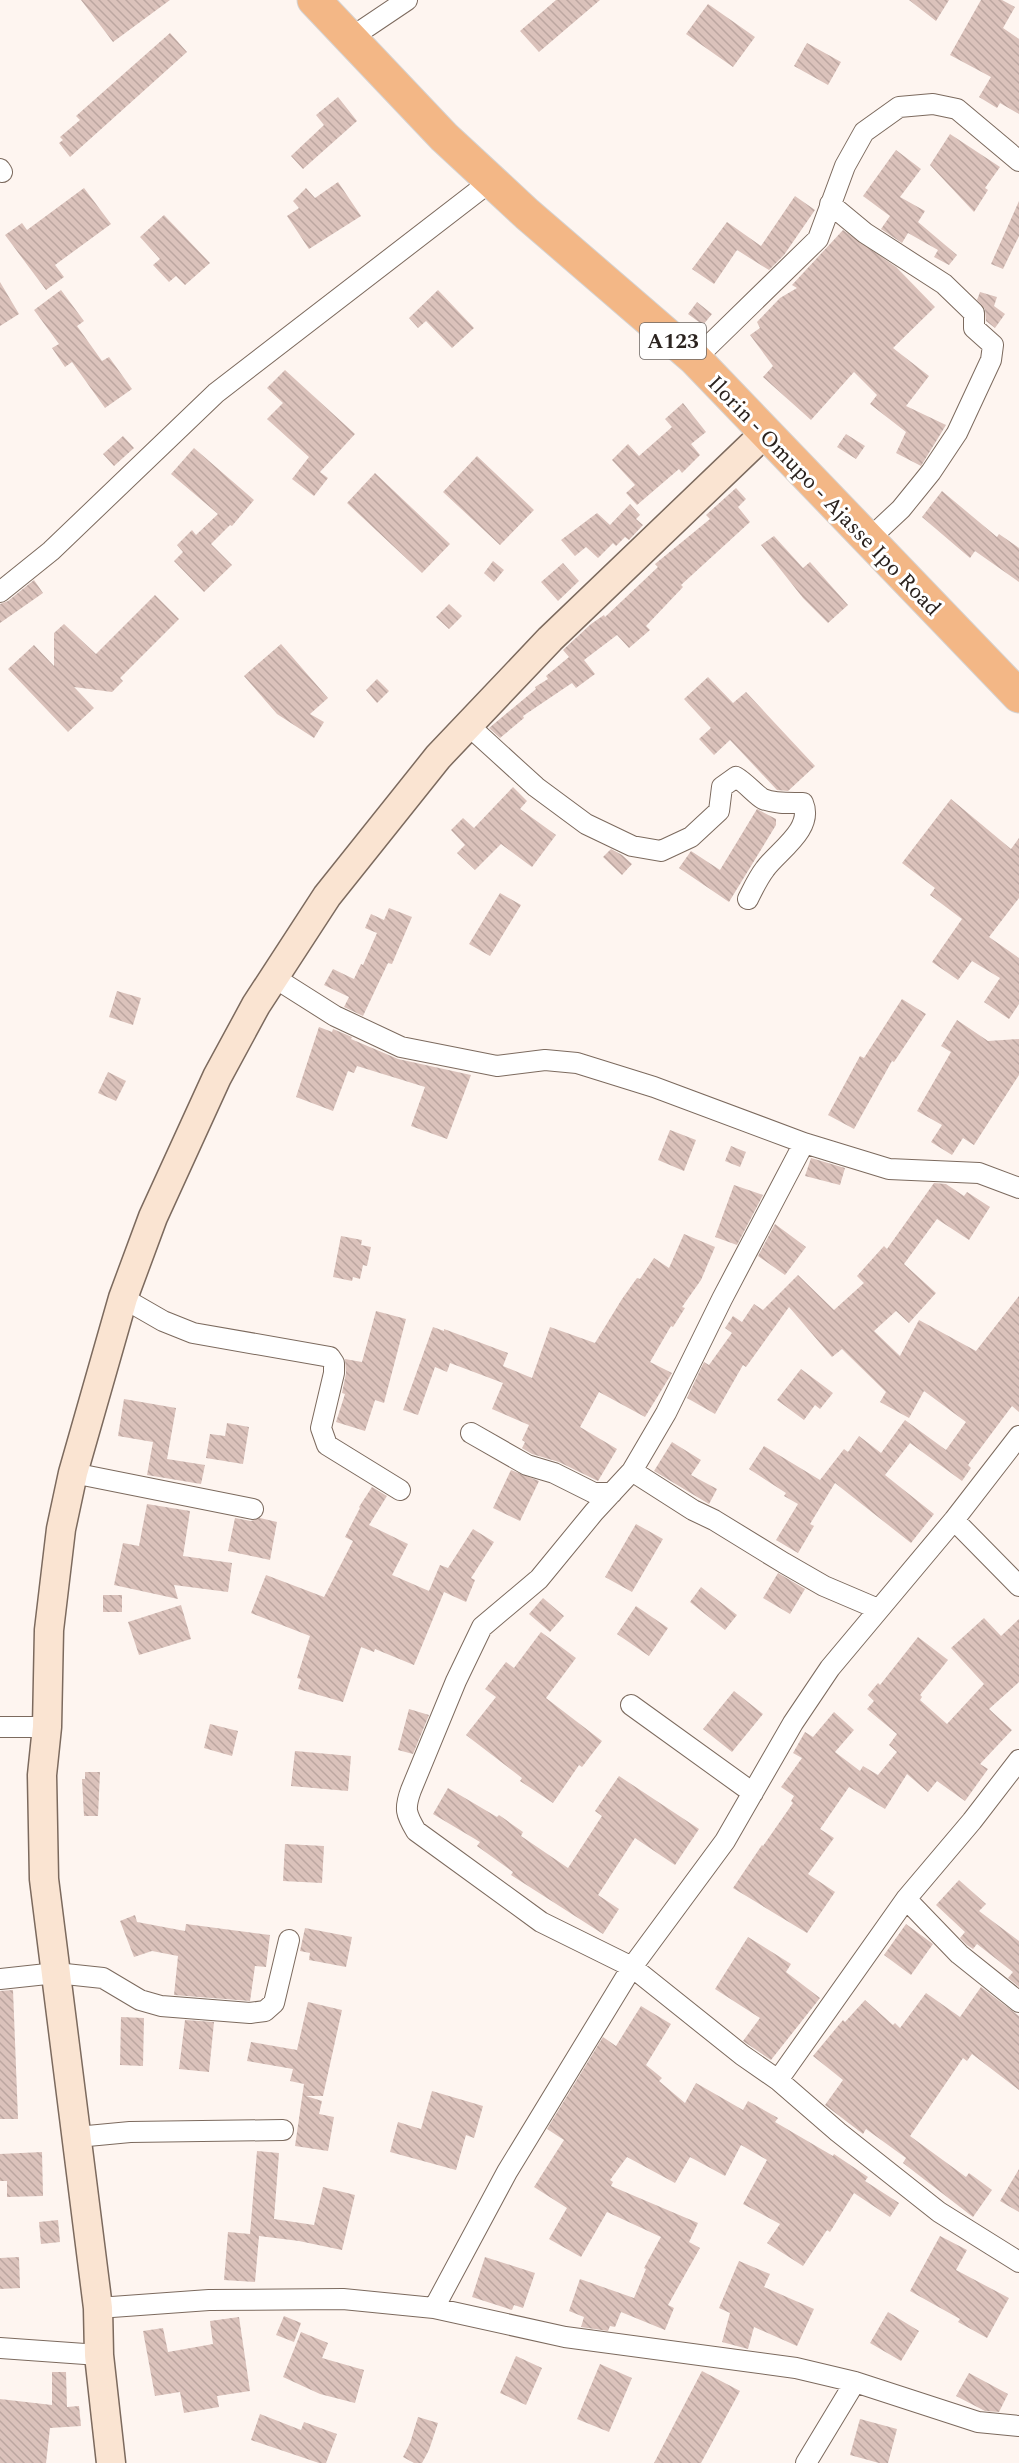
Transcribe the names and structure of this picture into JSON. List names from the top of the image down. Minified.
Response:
{"streets":{"highway":["A123","Ilorin - Omupo - Ajasse Ipo Road"]}}
